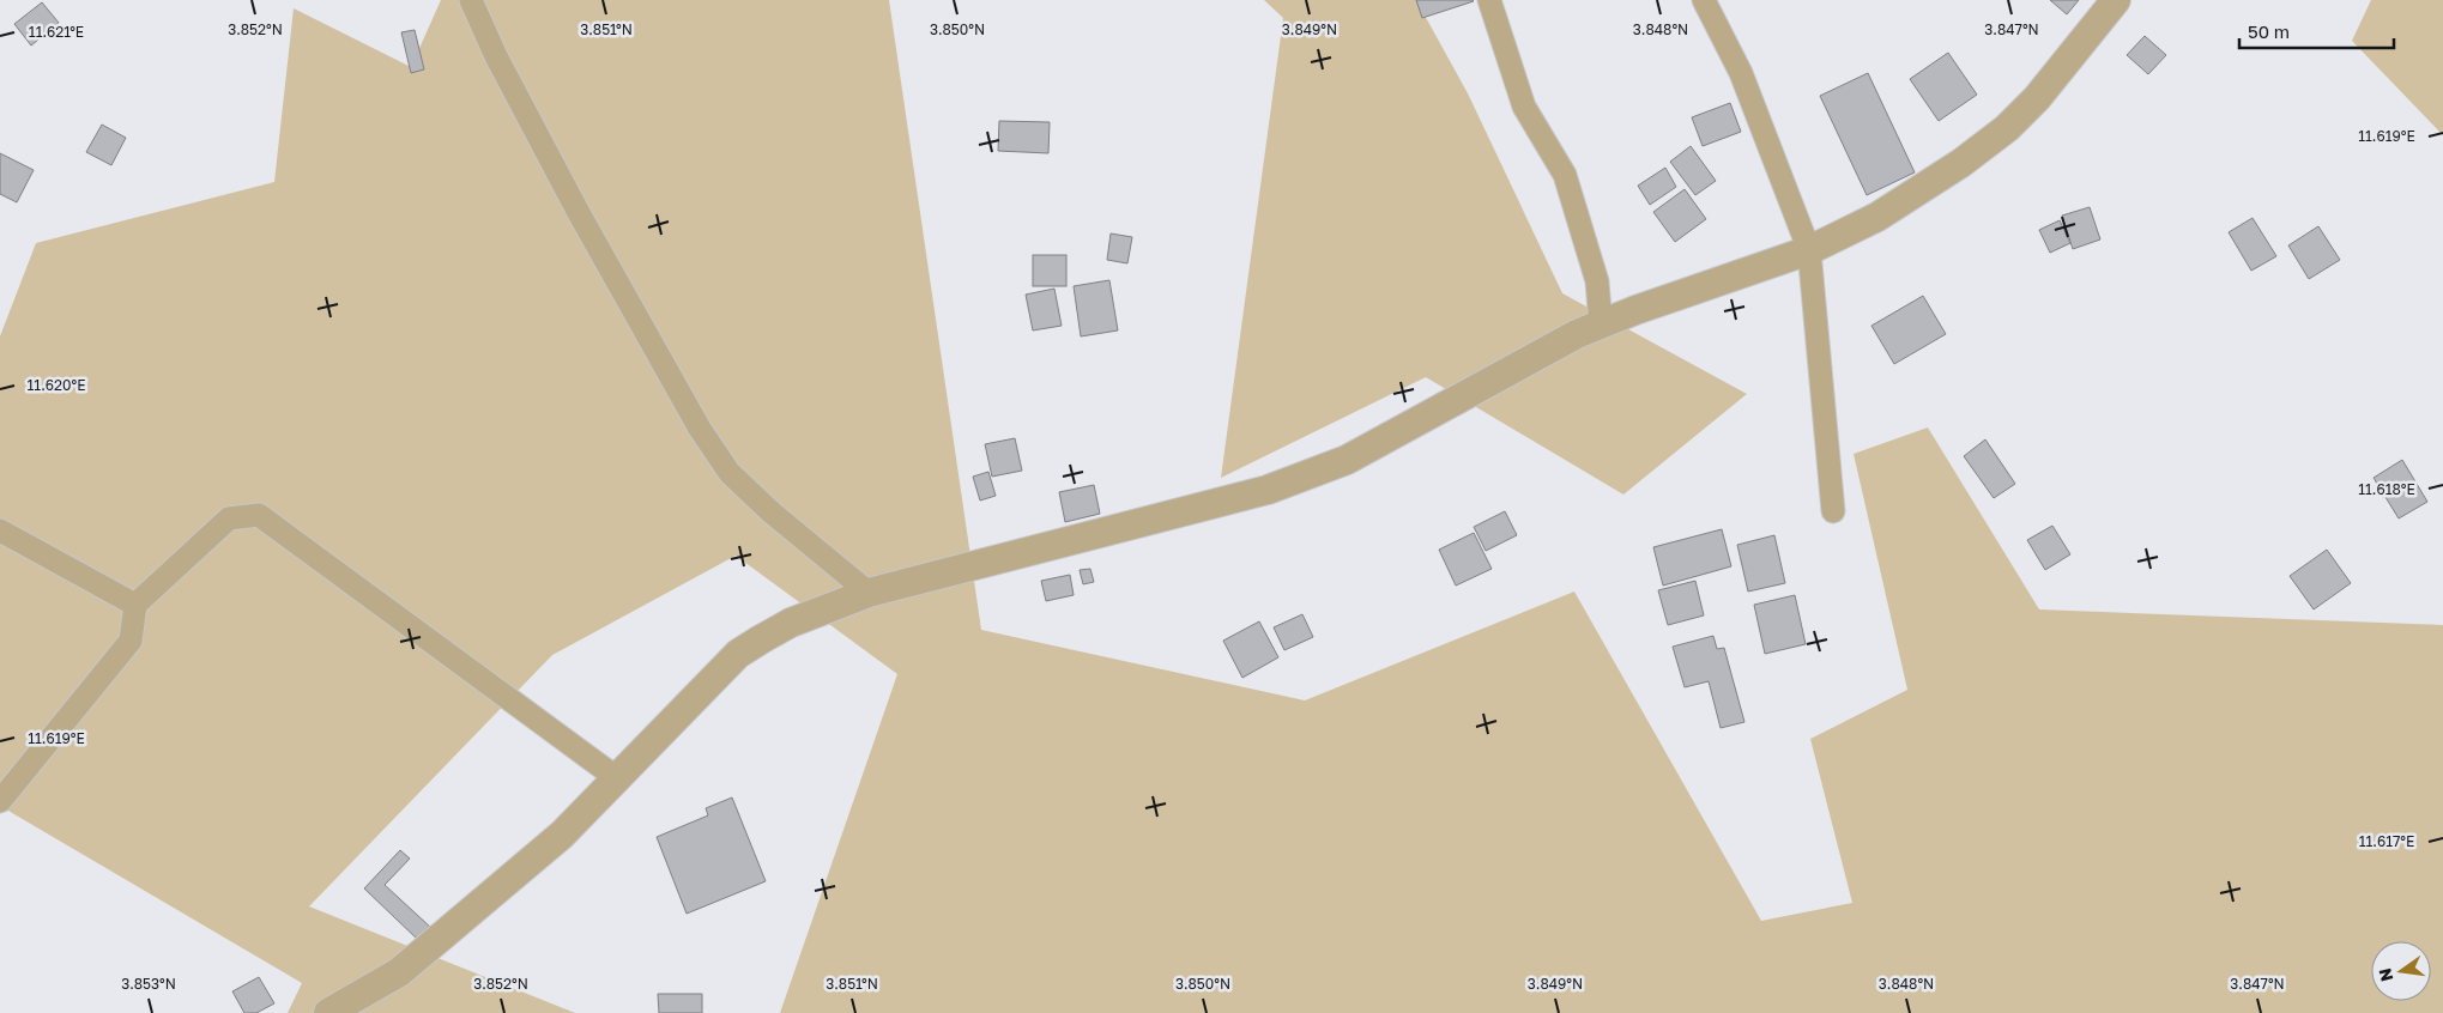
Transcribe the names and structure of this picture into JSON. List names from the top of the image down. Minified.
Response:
{"scale_bar":"50 m","north":"left","coordinates":["3.852°N","3.851°N","3.850°N","3.849°N","3.848°N","3.847°N","11.621°E","11.619°E","11.620°E","11.618°E","11.617°E","3.853°N"]}
